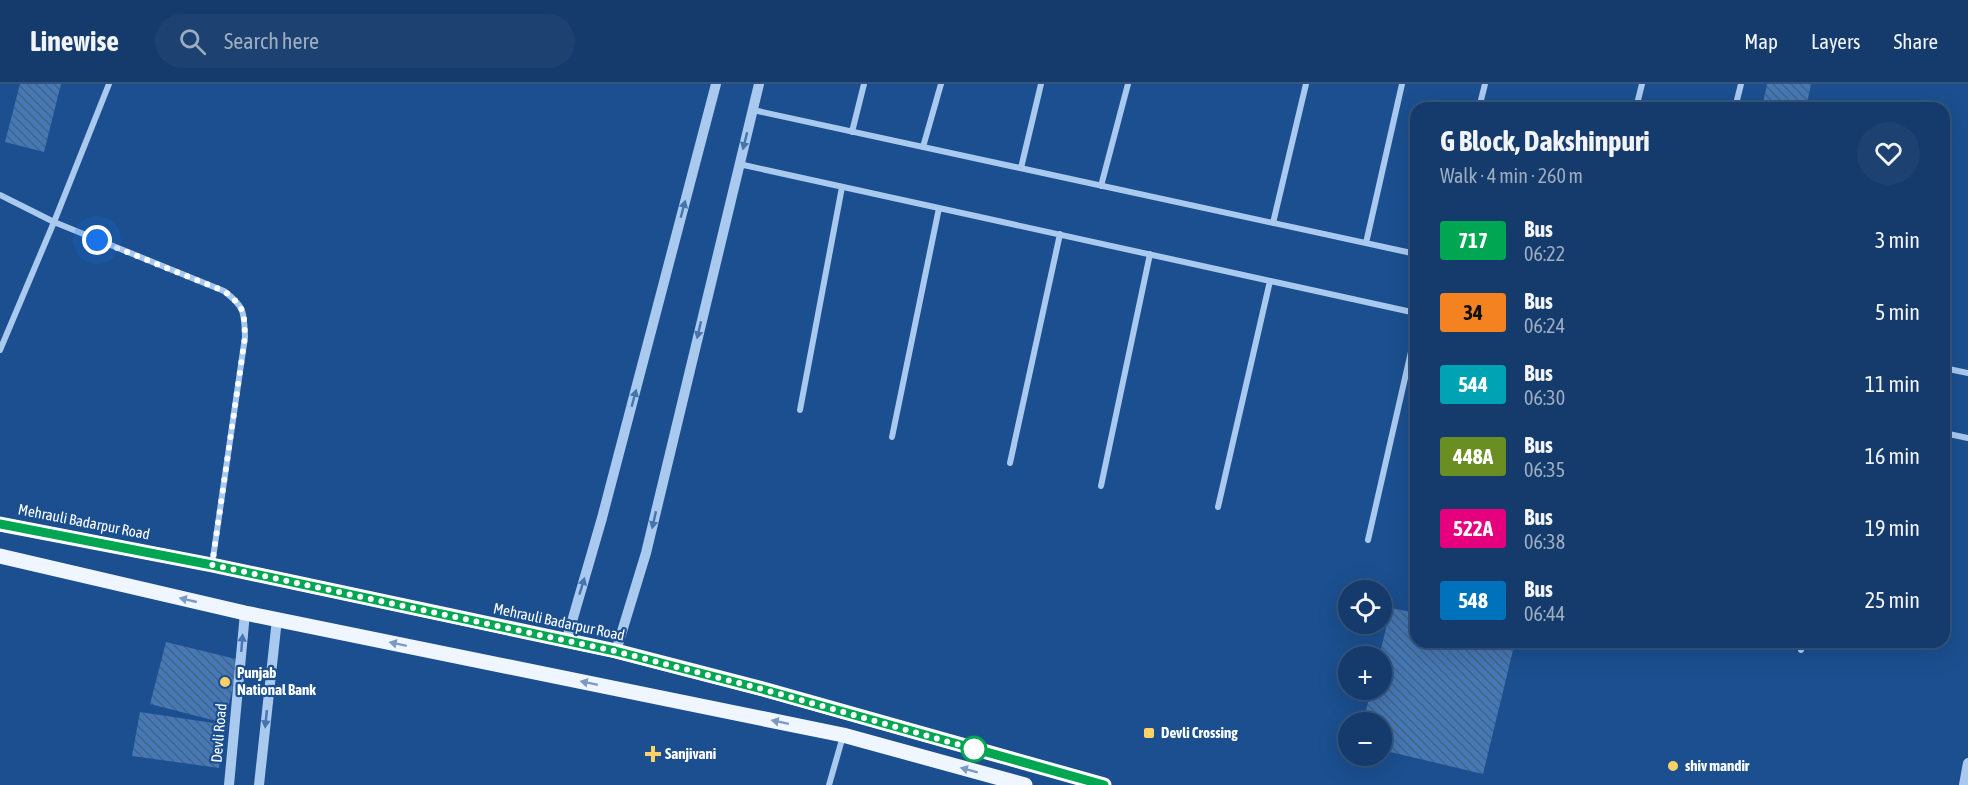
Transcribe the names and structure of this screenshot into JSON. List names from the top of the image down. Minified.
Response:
{"streets":{"main road":["Mehrauli Badarpur Road"],"street":["Devli Road"]},"places":{"other":["Punjab National Bank","shiv mandir"],"transit":["Devli Crossing"],"health":["Sanjivani"]},"lines":["bus line 717"],"page":{"header":"Linewise","search":"Search here","nav":["Map","Layers","Share"],"heading":["G Block, Dakshinpuri","Walk · 4 min · 260 m"],"list":[{"mark":"717","name":"Bus","note":"06:22","value":"3 min"},{"mark":"34","name":"Bus","note":"06:24","value":"5 min"},{"mark":"544","name":"Bus","note":"06:30","value":"11 min"},{"mark":"448A","name":"Bus","note":"06:35","value":"16 min"},{"mark":"522A","name":"Bus","note":"06:38","value":"19 min"},{"mark":"548","name":"Bus","note":"06:44","value":"25 min"}],"map_buttons":["+","−"]}}
